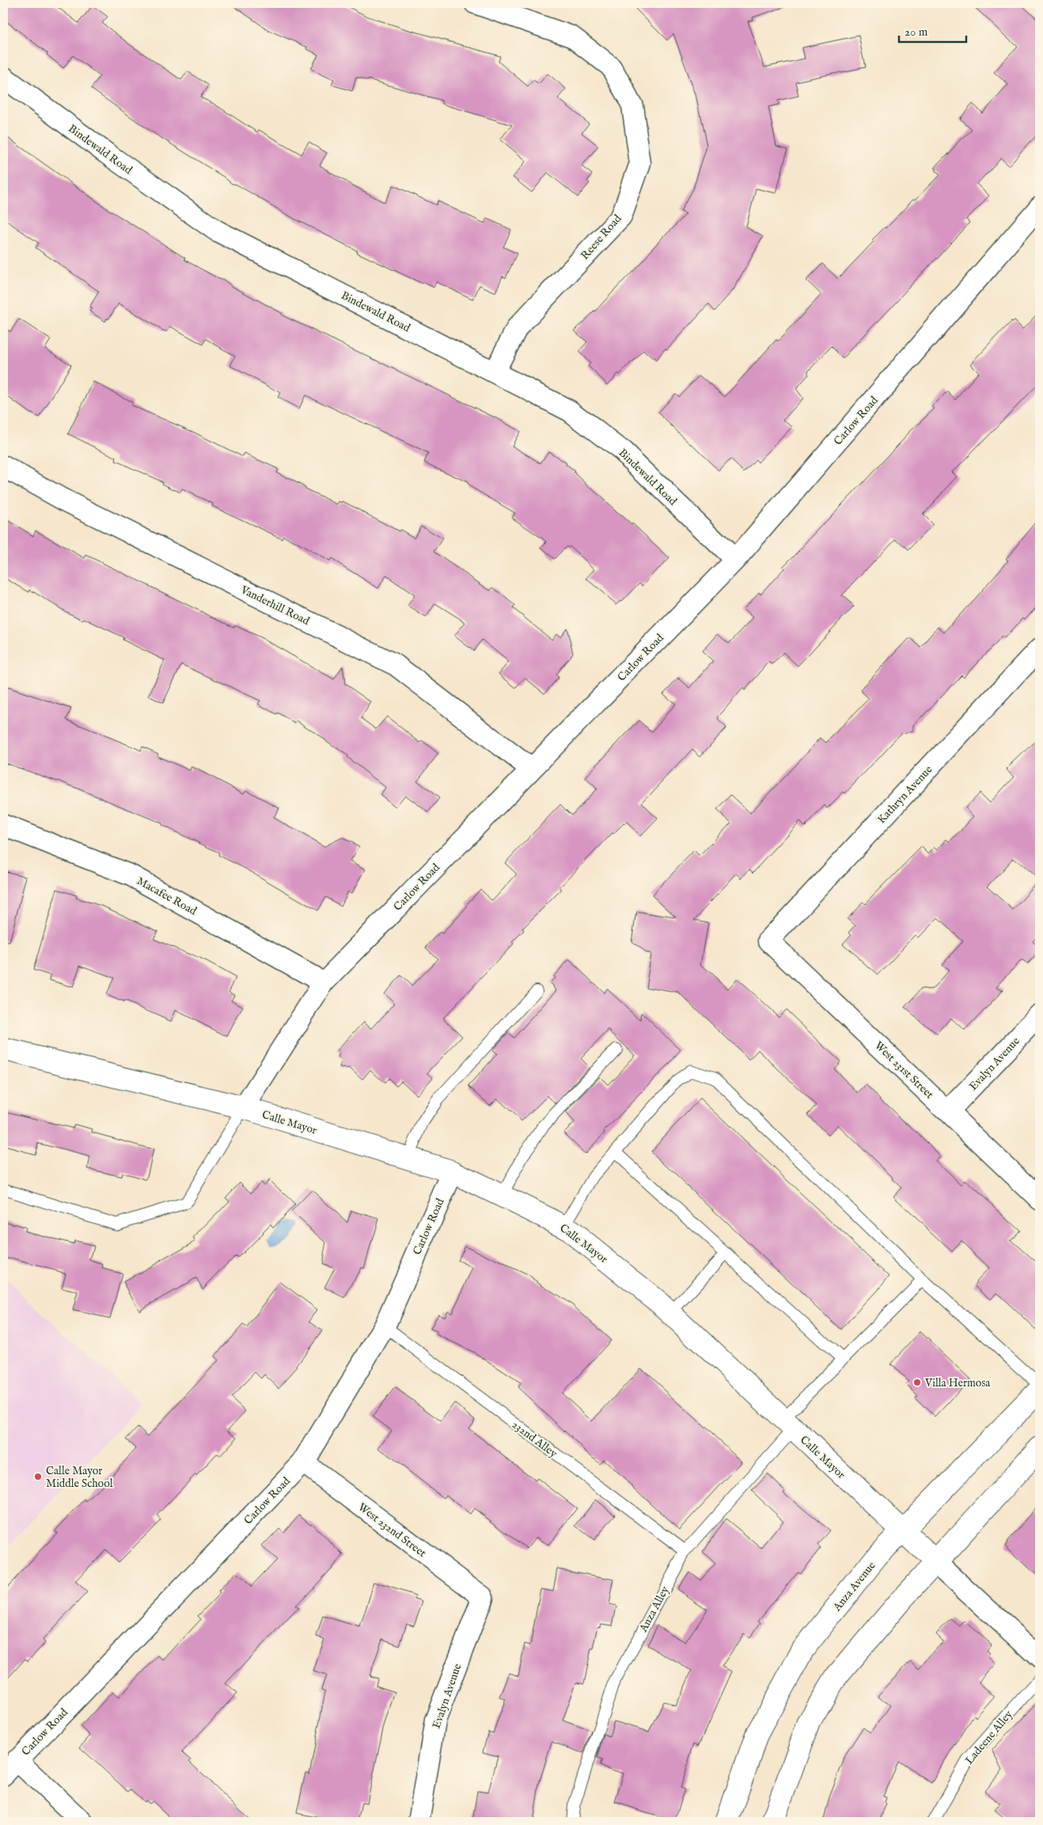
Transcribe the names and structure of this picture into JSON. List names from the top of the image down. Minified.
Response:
{"streets":{"street":["Bindewald Road","Reese Road","Carlow Road","Vanderhill Road","Kathryn Avenue","Macafee Road","Evalyn Avenue","West 231st Street","Calle Mayor","West 232nd Street","Anza Avenue"],"lane":["232nd Alley","Anza Alley","Ladeene Alley"]},"crossings":[["Bindewald Road","Reese Road"],["Bindewald Road","Carlow Road"],["Carlow Road","Vanderhill Road"],["Carlow Road","Macafee Road"],["Carlow Road","Calle Mayor"],["Carlow Road","232nd Alley"],["Carlow Road","West 232nd Street"],["Kathryn Avenue","West 231st Street"],["Evalyn Avenue","West 231st Street"],["Evalyn Avenue","West 232nd Street"],["Calle Mayor","Anza Avenue"],["Calle Mayor","Anza Alley"],["232nd Alley","Anza Alley"]],"places":["Villa Hermosa","Calle Mayor Middle School"],"scale_bar":"20 m"}
